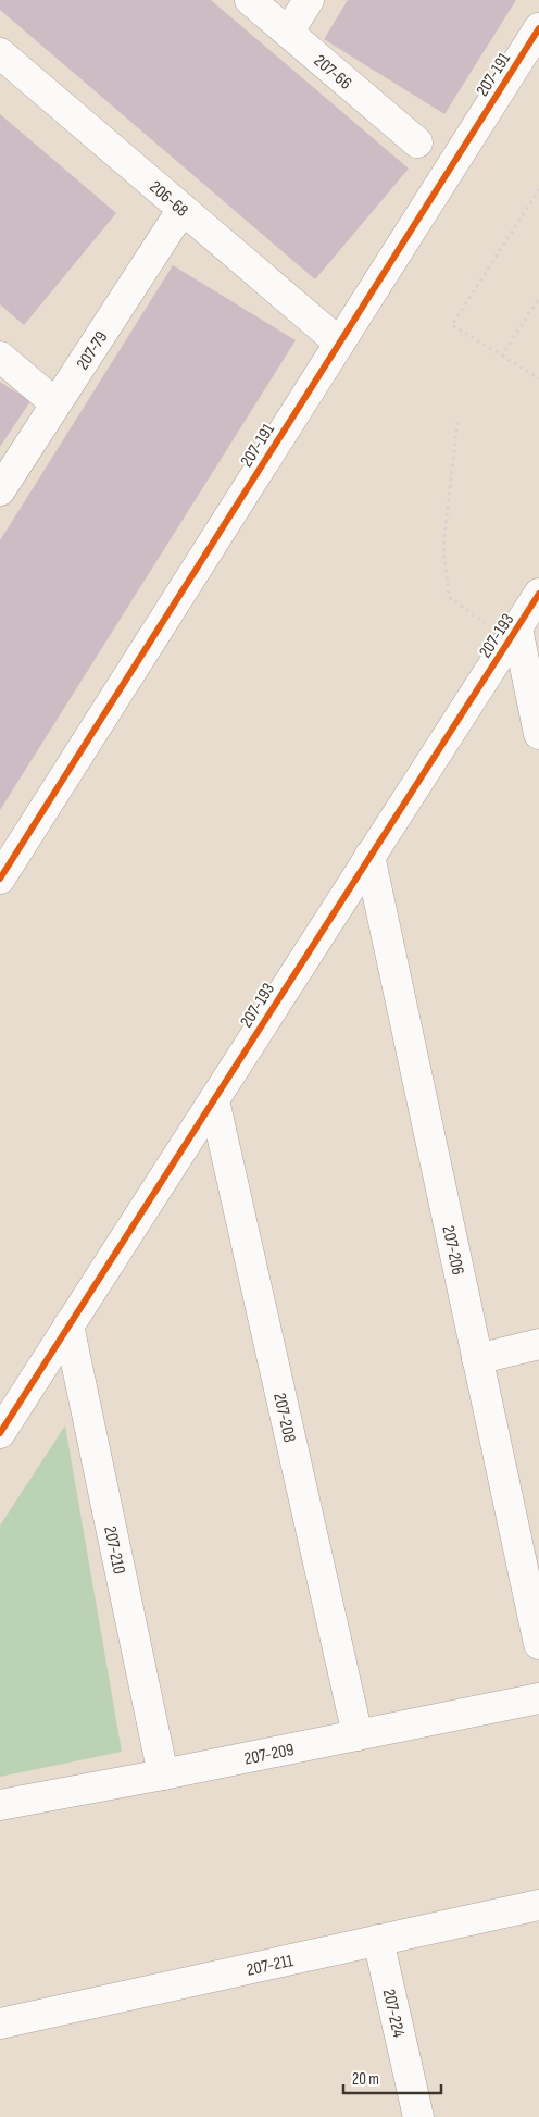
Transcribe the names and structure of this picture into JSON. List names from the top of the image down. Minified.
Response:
{"streets":{"street":["207-66","207-191","206-68","207-79","207-193","207-206","207-208","207-210","207-209","207-211","207-224"]},"crossings":[["207-191","206-68"],["206-68","207-79"],["207-193","207-206"],["207-193","207-208"],["207-193","207-210"],["207-208","207-209"],["207-210","207-209"],["207-211","207-224"]],"scale_bar":"20 m"}
